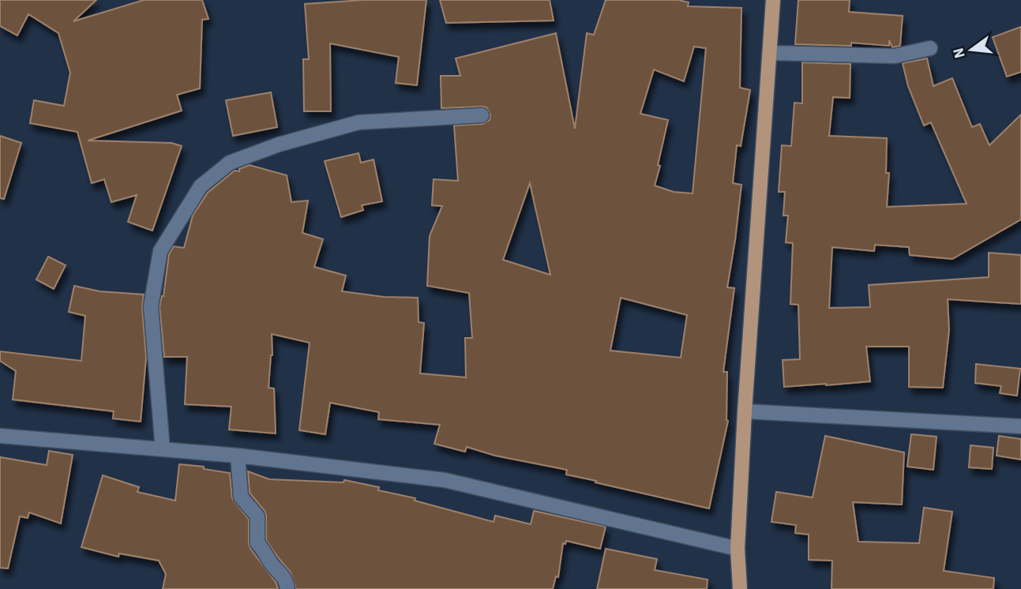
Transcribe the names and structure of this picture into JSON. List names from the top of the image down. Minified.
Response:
{"north":"left"}
